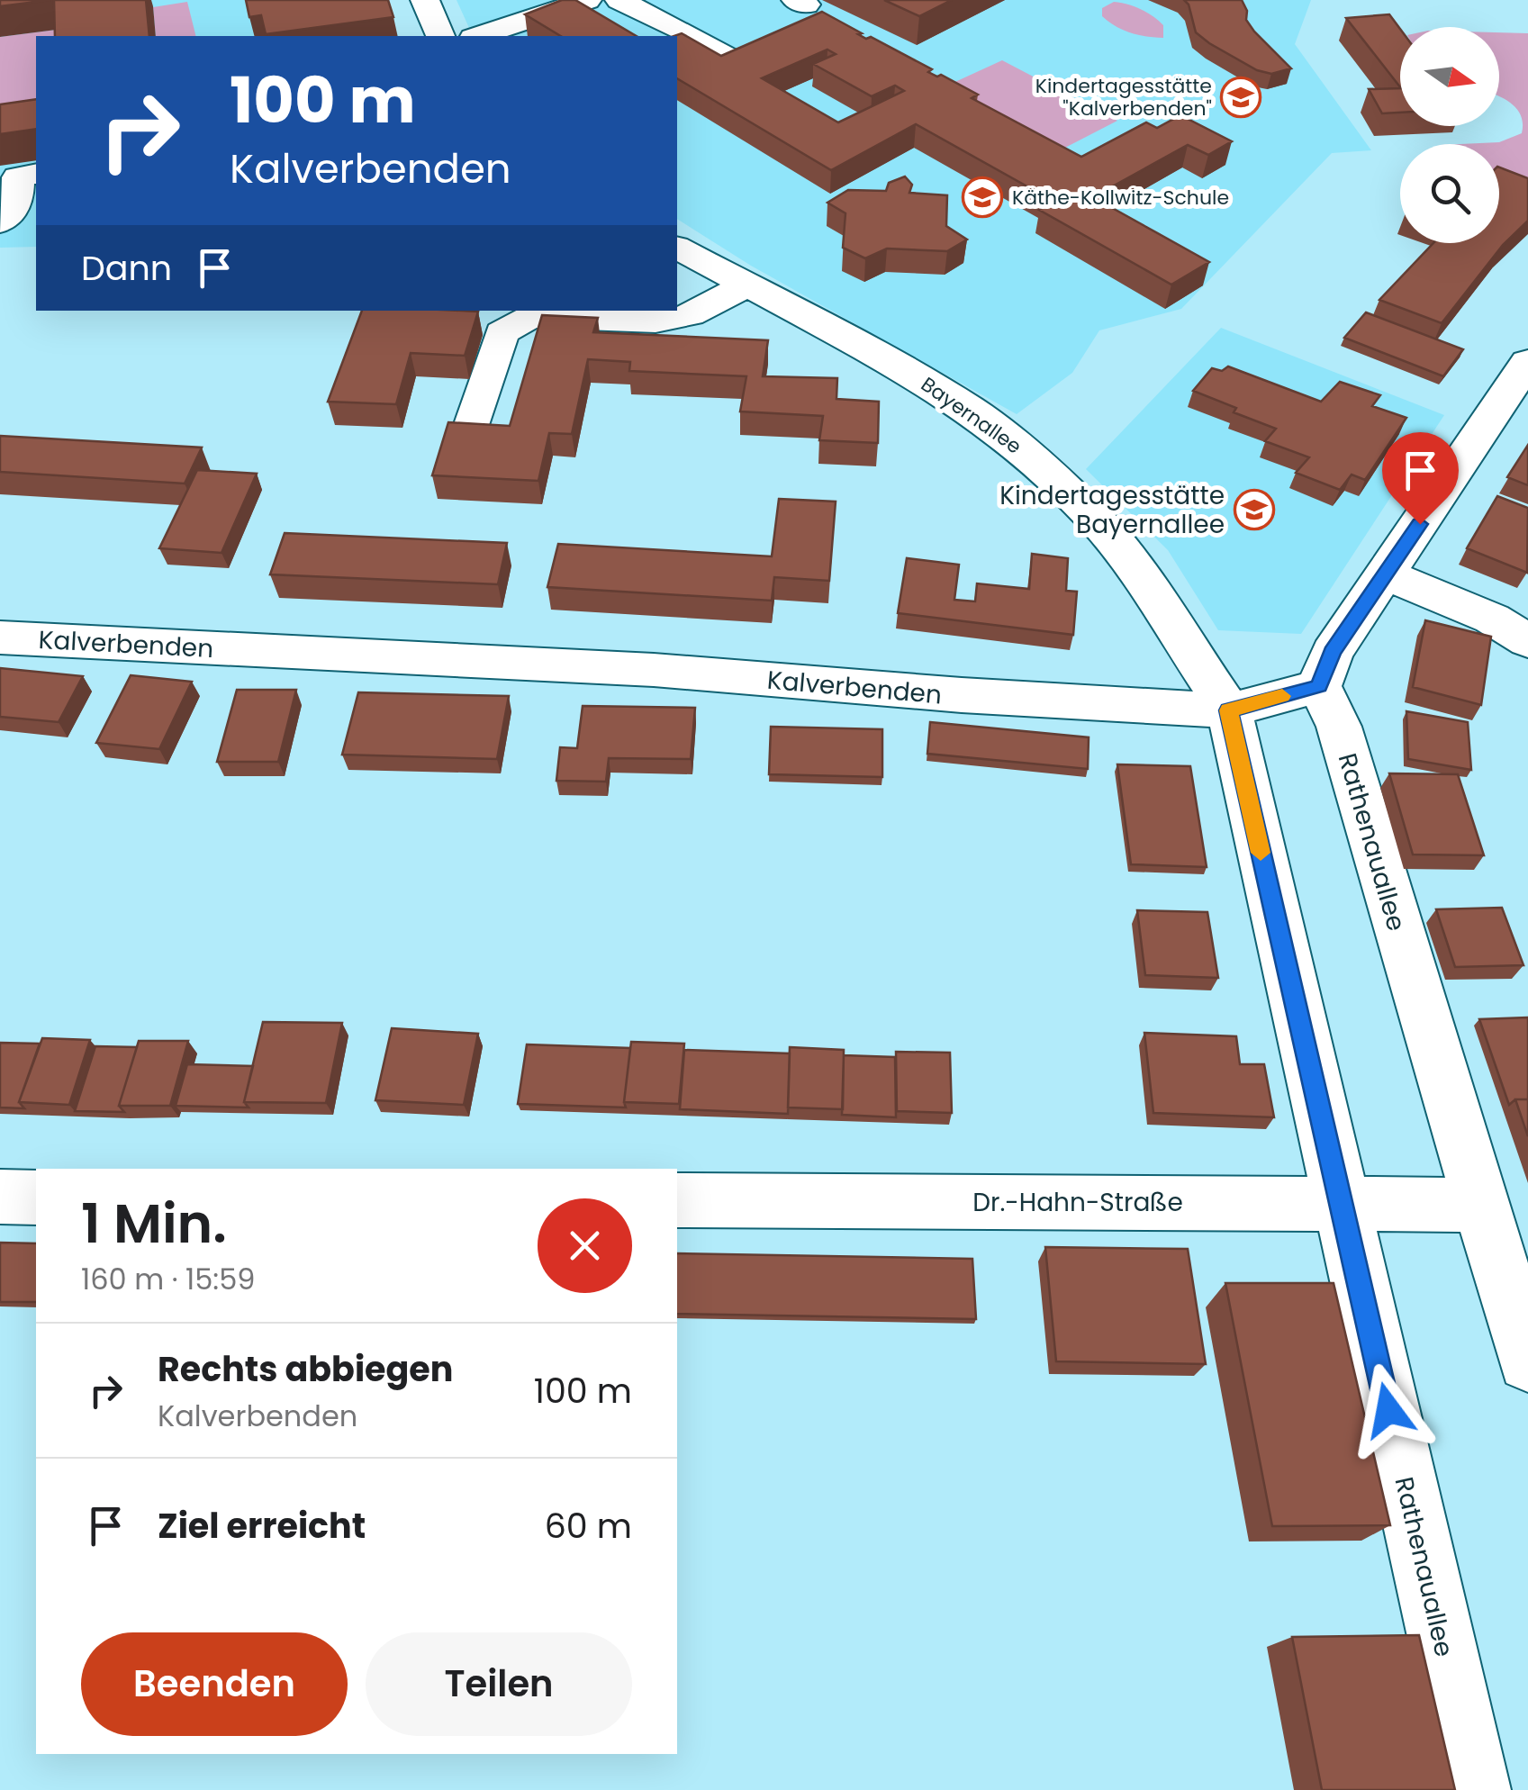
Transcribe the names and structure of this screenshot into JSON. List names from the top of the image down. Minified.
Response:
{"streets":{"street":["Bayernallee","Kalverbenden","Rathenauallee","Dr.-Hahn-Straße"]},"crossings":[["Bayernallee","Kalverbenden"],["Bayernallee","Rathenauallee"],["Kalverbenden","Rathenauallee"],["Rathenauallee","Dr.-Hahn-Straße"]],"places":{"school or university":["Kindertagesstätte \"Kalverbenden\"","Käthe-Kollwitz-Schule","Kindertagesstätte Bayernallee"]},"north":"right","page":{"turn":["100 m","Kalverbenden"],"then":"Dann","heading":["1 Min.","160 m · 15:59"],"list":[{"name":"Rechts abbiegen","note":"Kalverbenden","value":"100 m"},{"name":"Ziel erreicht","value":"60 m"}],"buttons":["Beenden","Teilen"]}}
